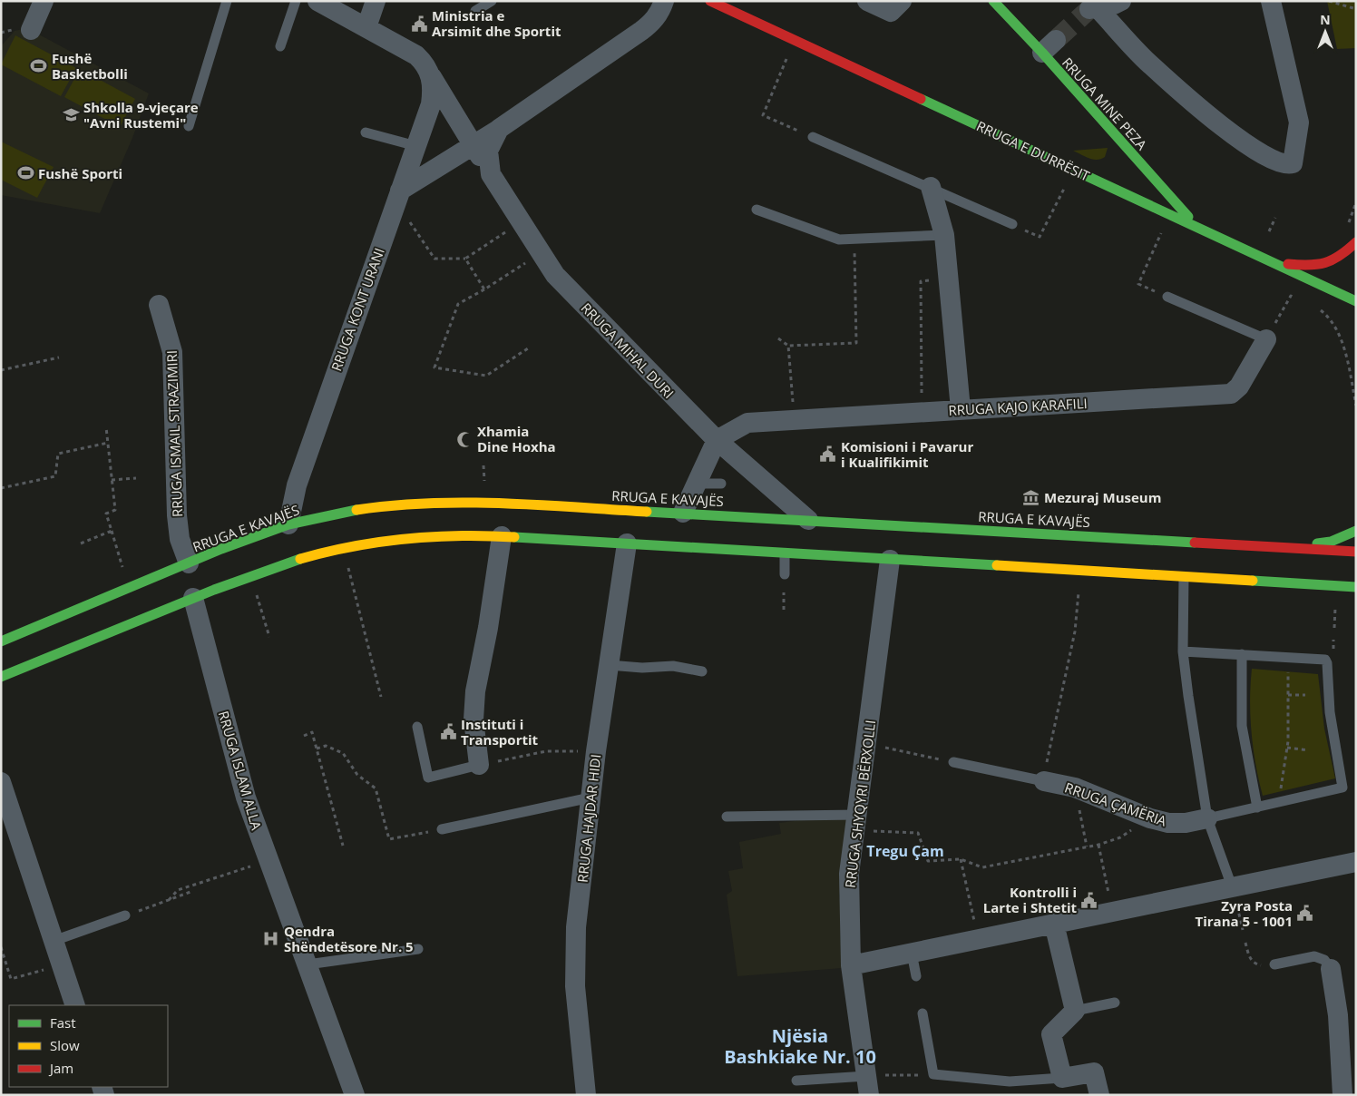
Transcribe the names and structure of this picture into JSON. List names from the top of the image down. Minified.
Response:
{"streets":{"main road":["RRUGA MINE PEZA","RRUGA E DURRËSIT","RRUGA E KAVAJËS"],"street":["RRUGA KONT URANI","RRUGA MIHAL DURI","RRUGA KAJO KARAFILI","RRUGA ISMAIL STRAZIMIRI","RRUGA ISLAM ALLA","RRUGA SHYQYRI BËRXOLLI","RRUGA ÇAMËRIA","RRUGA HAJDAR HIDI"]},"crossings":[["RRUGA MINE PEZA","RRUGA E DURRËSIT"],["RRUGA KONT URANI","RRUGA E KAVAJËS"],["RRUGA MIHAL DURI","RRUGA KAJO KARAFILI"],["RRUGA MIHAL DURI","RRUGA E KAVAJËS"],["RRUGA ISMAIL STRAZIMIRI","RRUGA E KAVAJËS"]],"districts":["Tregu Çam","Njësia Bashkiake Nr. 10"],"places":{"public building":["Ministria e Arsimit dhe Sportit","Komisioni i Pavarur i Kualifikimit","Instituti i Transportit","Kontrolli i Larte i Shtetit","Zyra Posta Tirana 5 - 1001"],"sports":["Fushë Basketbolli","Fushë Sporti"],"school or university":["Shkolla 9-vjeçare \"Avni Rustemi\""],"mosque":["Xhamia Dine Hoxha"],"museum":["Mezuraj Museum"],"hospital":["Qendra Shëndetësore Nr. 5"]},"legend":["Fast","Slow","Jam"],"north":"top"}
